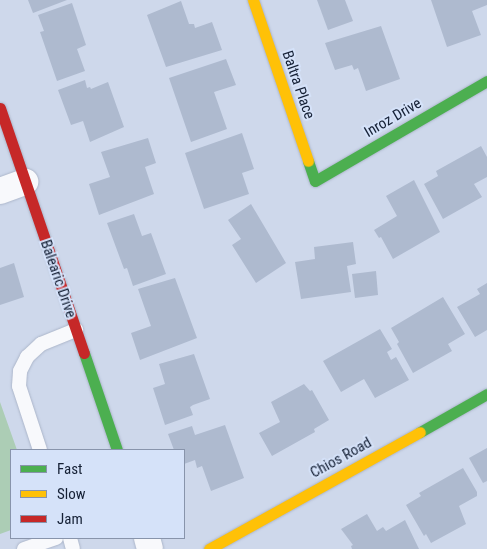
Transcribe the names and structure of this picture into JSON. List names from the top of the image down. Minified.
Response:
{"streets":{"street":["Baltra Place","Inroz Drive","Balearic Drive","Chios Road"]},"crossings":[["Baltra Place","Inroz Drive"]],"legend":["Fast","Slow","Jam"]}
